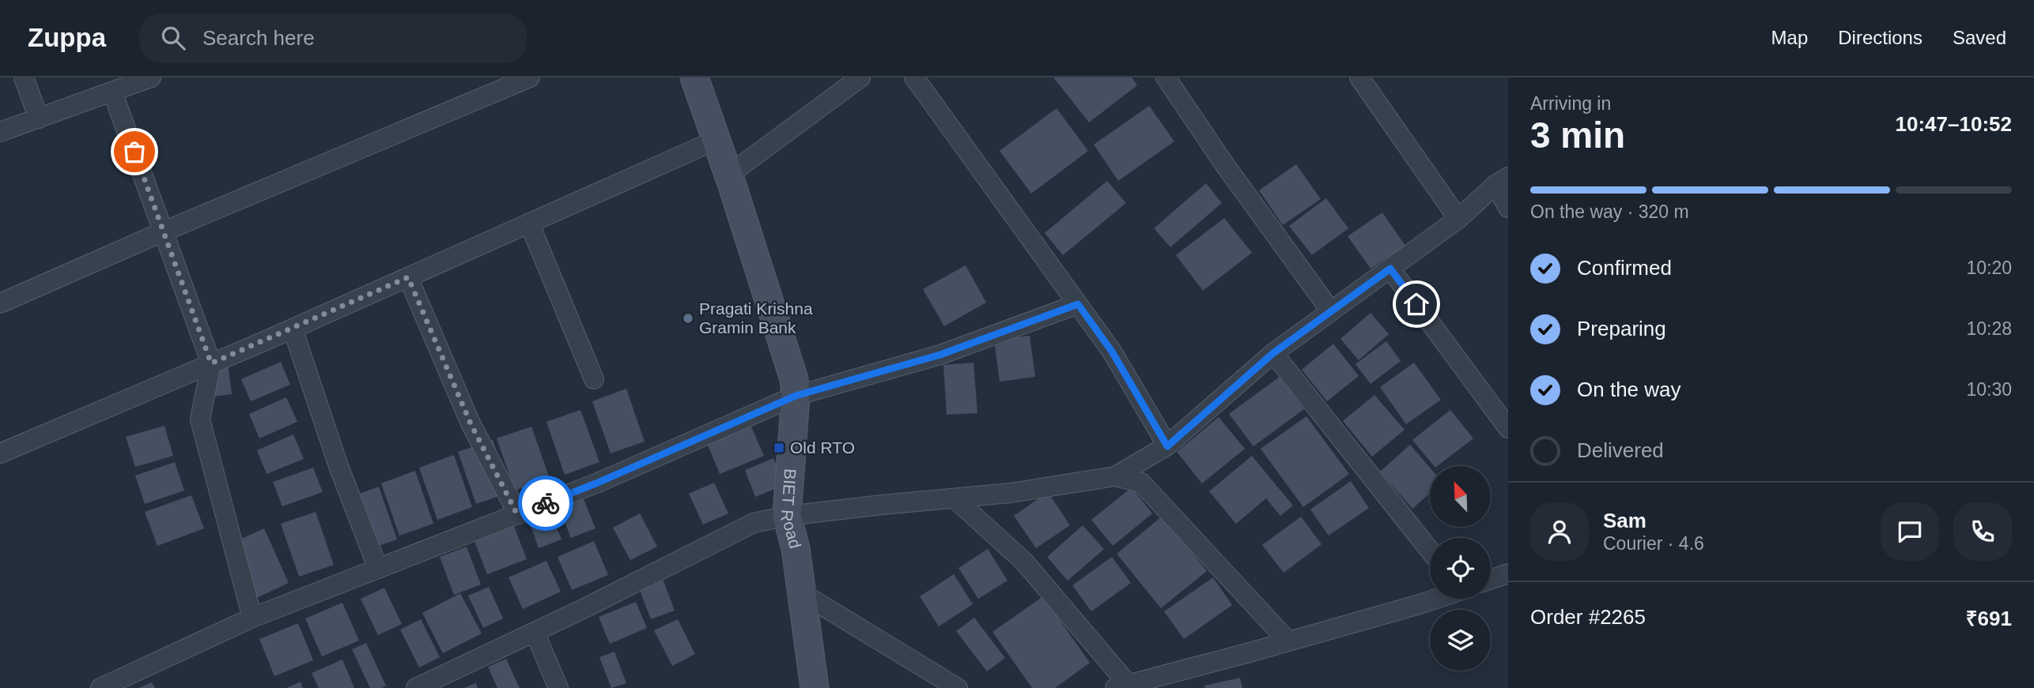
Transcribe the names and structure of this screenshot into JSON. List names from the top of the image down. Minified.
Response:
{"streets":{"street":["BIET Road"]},"places":{"other":["Pragati Krishna Gramin Bank"],"transit":["Old RTO"]},"north":"top left","page":{"header":"Zuppa","search":"Search here","nav":["Map","Directions","Saved"],"heading":["3 min","Arriving in","10:47–10:52"],"panel":["Sam","Courier · 4.6","Order #2265","₹691"],"bar":"On the way · 320 m","list":[["Confirmed","10:20"],["Preparing","10:28"],["On the way","10:30"],"Delivered"]}}
